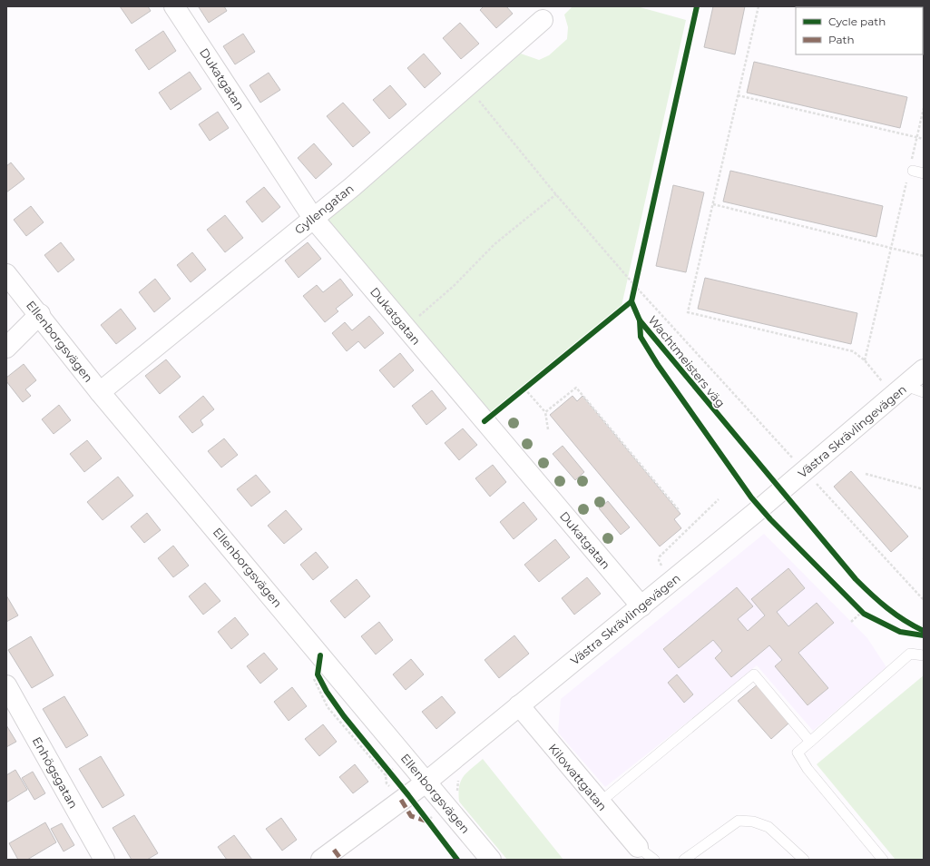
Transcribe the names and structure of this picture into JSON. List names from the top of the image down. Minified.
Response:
{"streets":{"street":["Dukatgatan","Gyllengatan","Ellenborgsvägen","Västra Skrävlingevägen","Enhögsgatan","Kilowattgatan"],"cycle path":["Wachtmeisters väg"]},"crossings":[["Dukatgatan","Gyllengatan"],["Dukatgatan","Västra Skrävlingevägen"],["Gyllengatan","Ellenborgsvägen"],["Ellenborgsvägen","Västra Skrävlingevägen"],["Västra Skrävlingevägen","Kilowattgatan"]],"legend":["Cycle path","Path"]}
